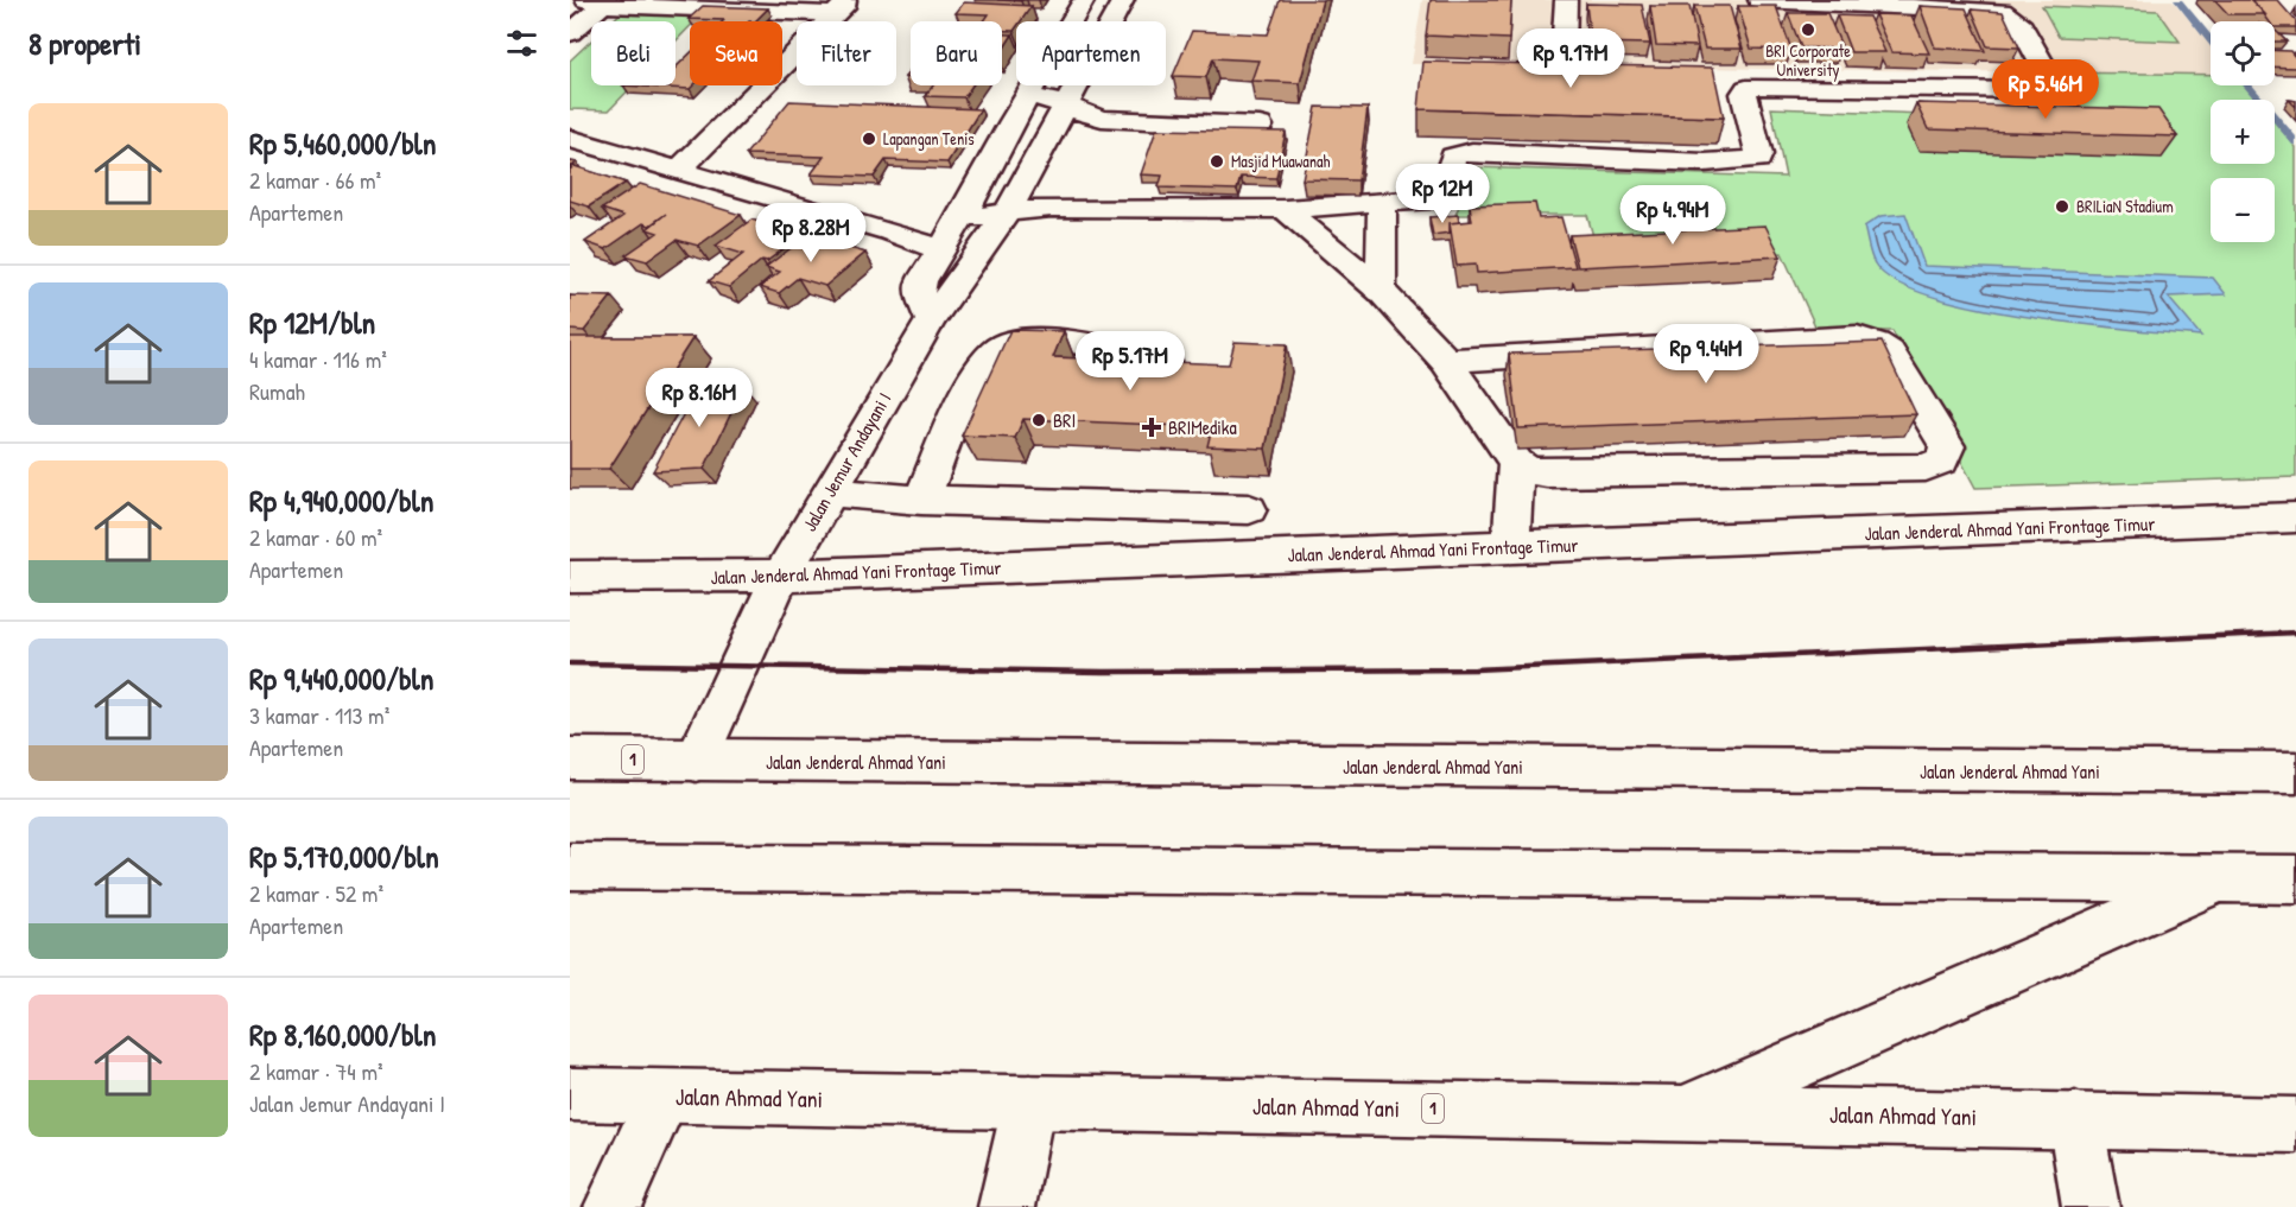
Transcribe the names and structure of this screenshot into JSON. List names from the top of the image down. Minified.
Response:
{"streets":{"main road":["Jalan Jemur Andayani I","Jalan Jenderal Ahmad Yani Frontage Timur","1","Jalan Jenderal Ahmad Yani","Jalan Ahmad Yani"]},"crossings":[["Jalan Jemur Andayani I","Jalan Jenderal Ahmad Yani Frontage Timur"],["Jalan Jemur Andayani I","Jalan Jenderal Ahmad Yani"]],"places":{"other":["BRI Corporate University","Lapangan Tenis","Masjid Muawanah","BRILiaN Stadium","BRI"],"health":["BRIMedika"]},"page":{"heading":"8 properti","map_buttons":["+","−"],"chip":["Beli","Sewa","Filter","Baru","Apartemen"],"price":["Rp 9.17M","Rp 5.46M","Rp 12M","Rp 4.94M","Rp 8.28M","Rp 9.44M","Rp 5.17M","Rp 8.16M"],"list":[{"name":"Rp 5,460,000/bln","note":"2 kamar · 66 m² · Apartemen"},{"name":"Rp 12M/bln","note":"4 kamar · 116 m² · Rumah"},{"name":"Rp 4,940,000/bln","note":"2 kamar · 60 m² · Apartemen"},{"name":"Rp 9,440,000/bln","note":"3 kamar · 113 m² · Apartemen"},{"name":"Rp 5,170,000/bln","note":"2 kamar · 52 m² · Apartemen"},{"name":"Rp 8,160,000/bln","note":"2 kamar · 74 m² · Jalan Jemur Andayani I"}]}}
